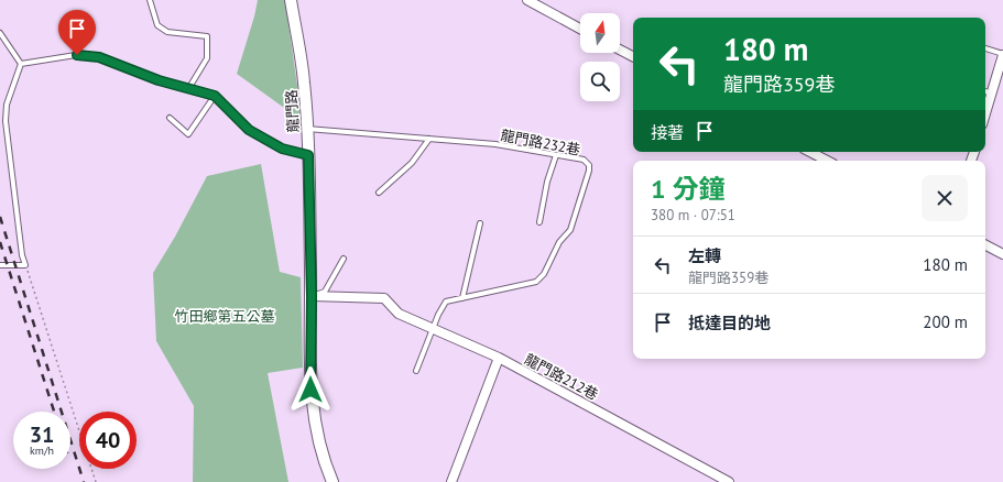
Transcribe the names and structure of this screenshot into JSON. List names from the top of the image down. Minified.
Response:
{"streets":{"street":["龍門路","龍門路212巷"],"lane":["龍門路232巷"]},"crossings":[["龍門路","龍門路232巷"],["龍門路","龍門路212巷"]],"parks":["竹田鄉第五公墓"],"north":"top","page":{"turn":["180 m","龍門路359巷"],"then":"接著","heading":["1 分鐘","380 m · 07:51"],"list":[{"name":"左轉","note":"龍門路359巷","value":"180 m"},{"name":"抵達目的地","value":"200 m"}],"speed":"31 km/h","limit":"40"}}
